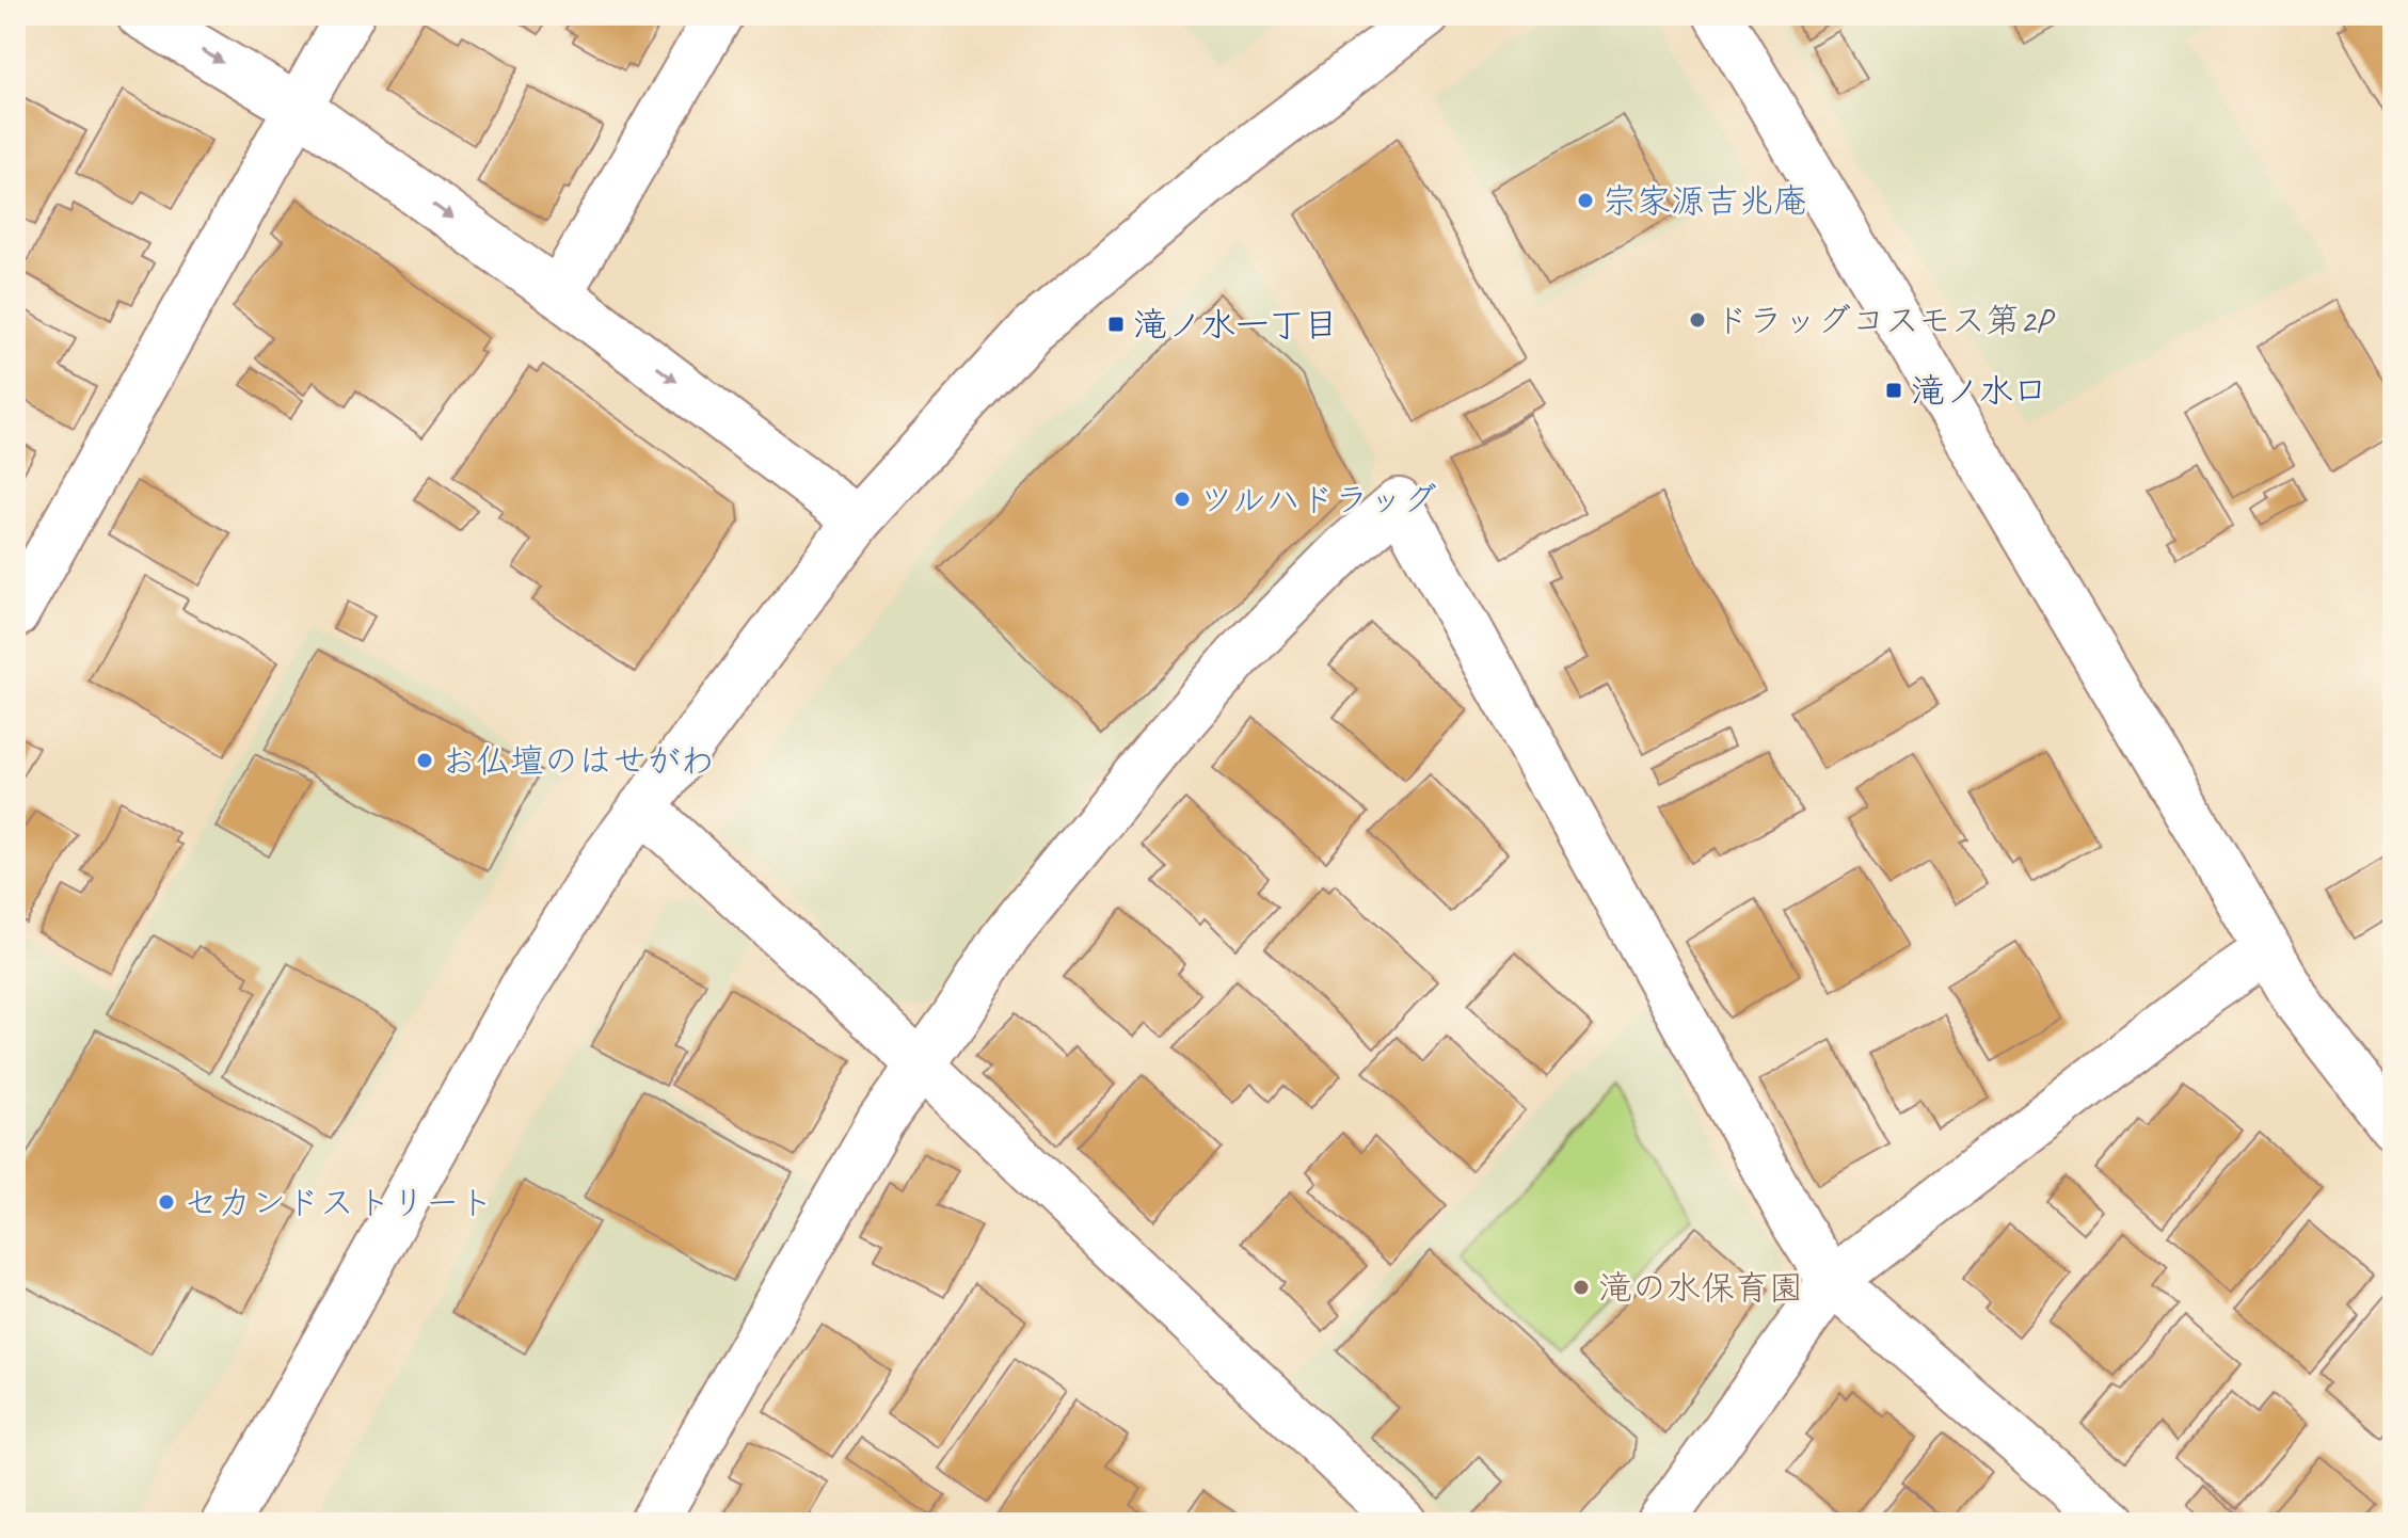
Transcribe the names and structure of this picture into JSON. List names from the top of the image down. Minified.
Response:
{"places":{"other":["宗家源吉兆庵","ドラッグコスモス第2P","ツルハドラッグ","お仏壇のはせがわ","セカンドストリート","滝の水保育園"],"transit":["滝ノ水一丁目","滝ノ水口"]}}
